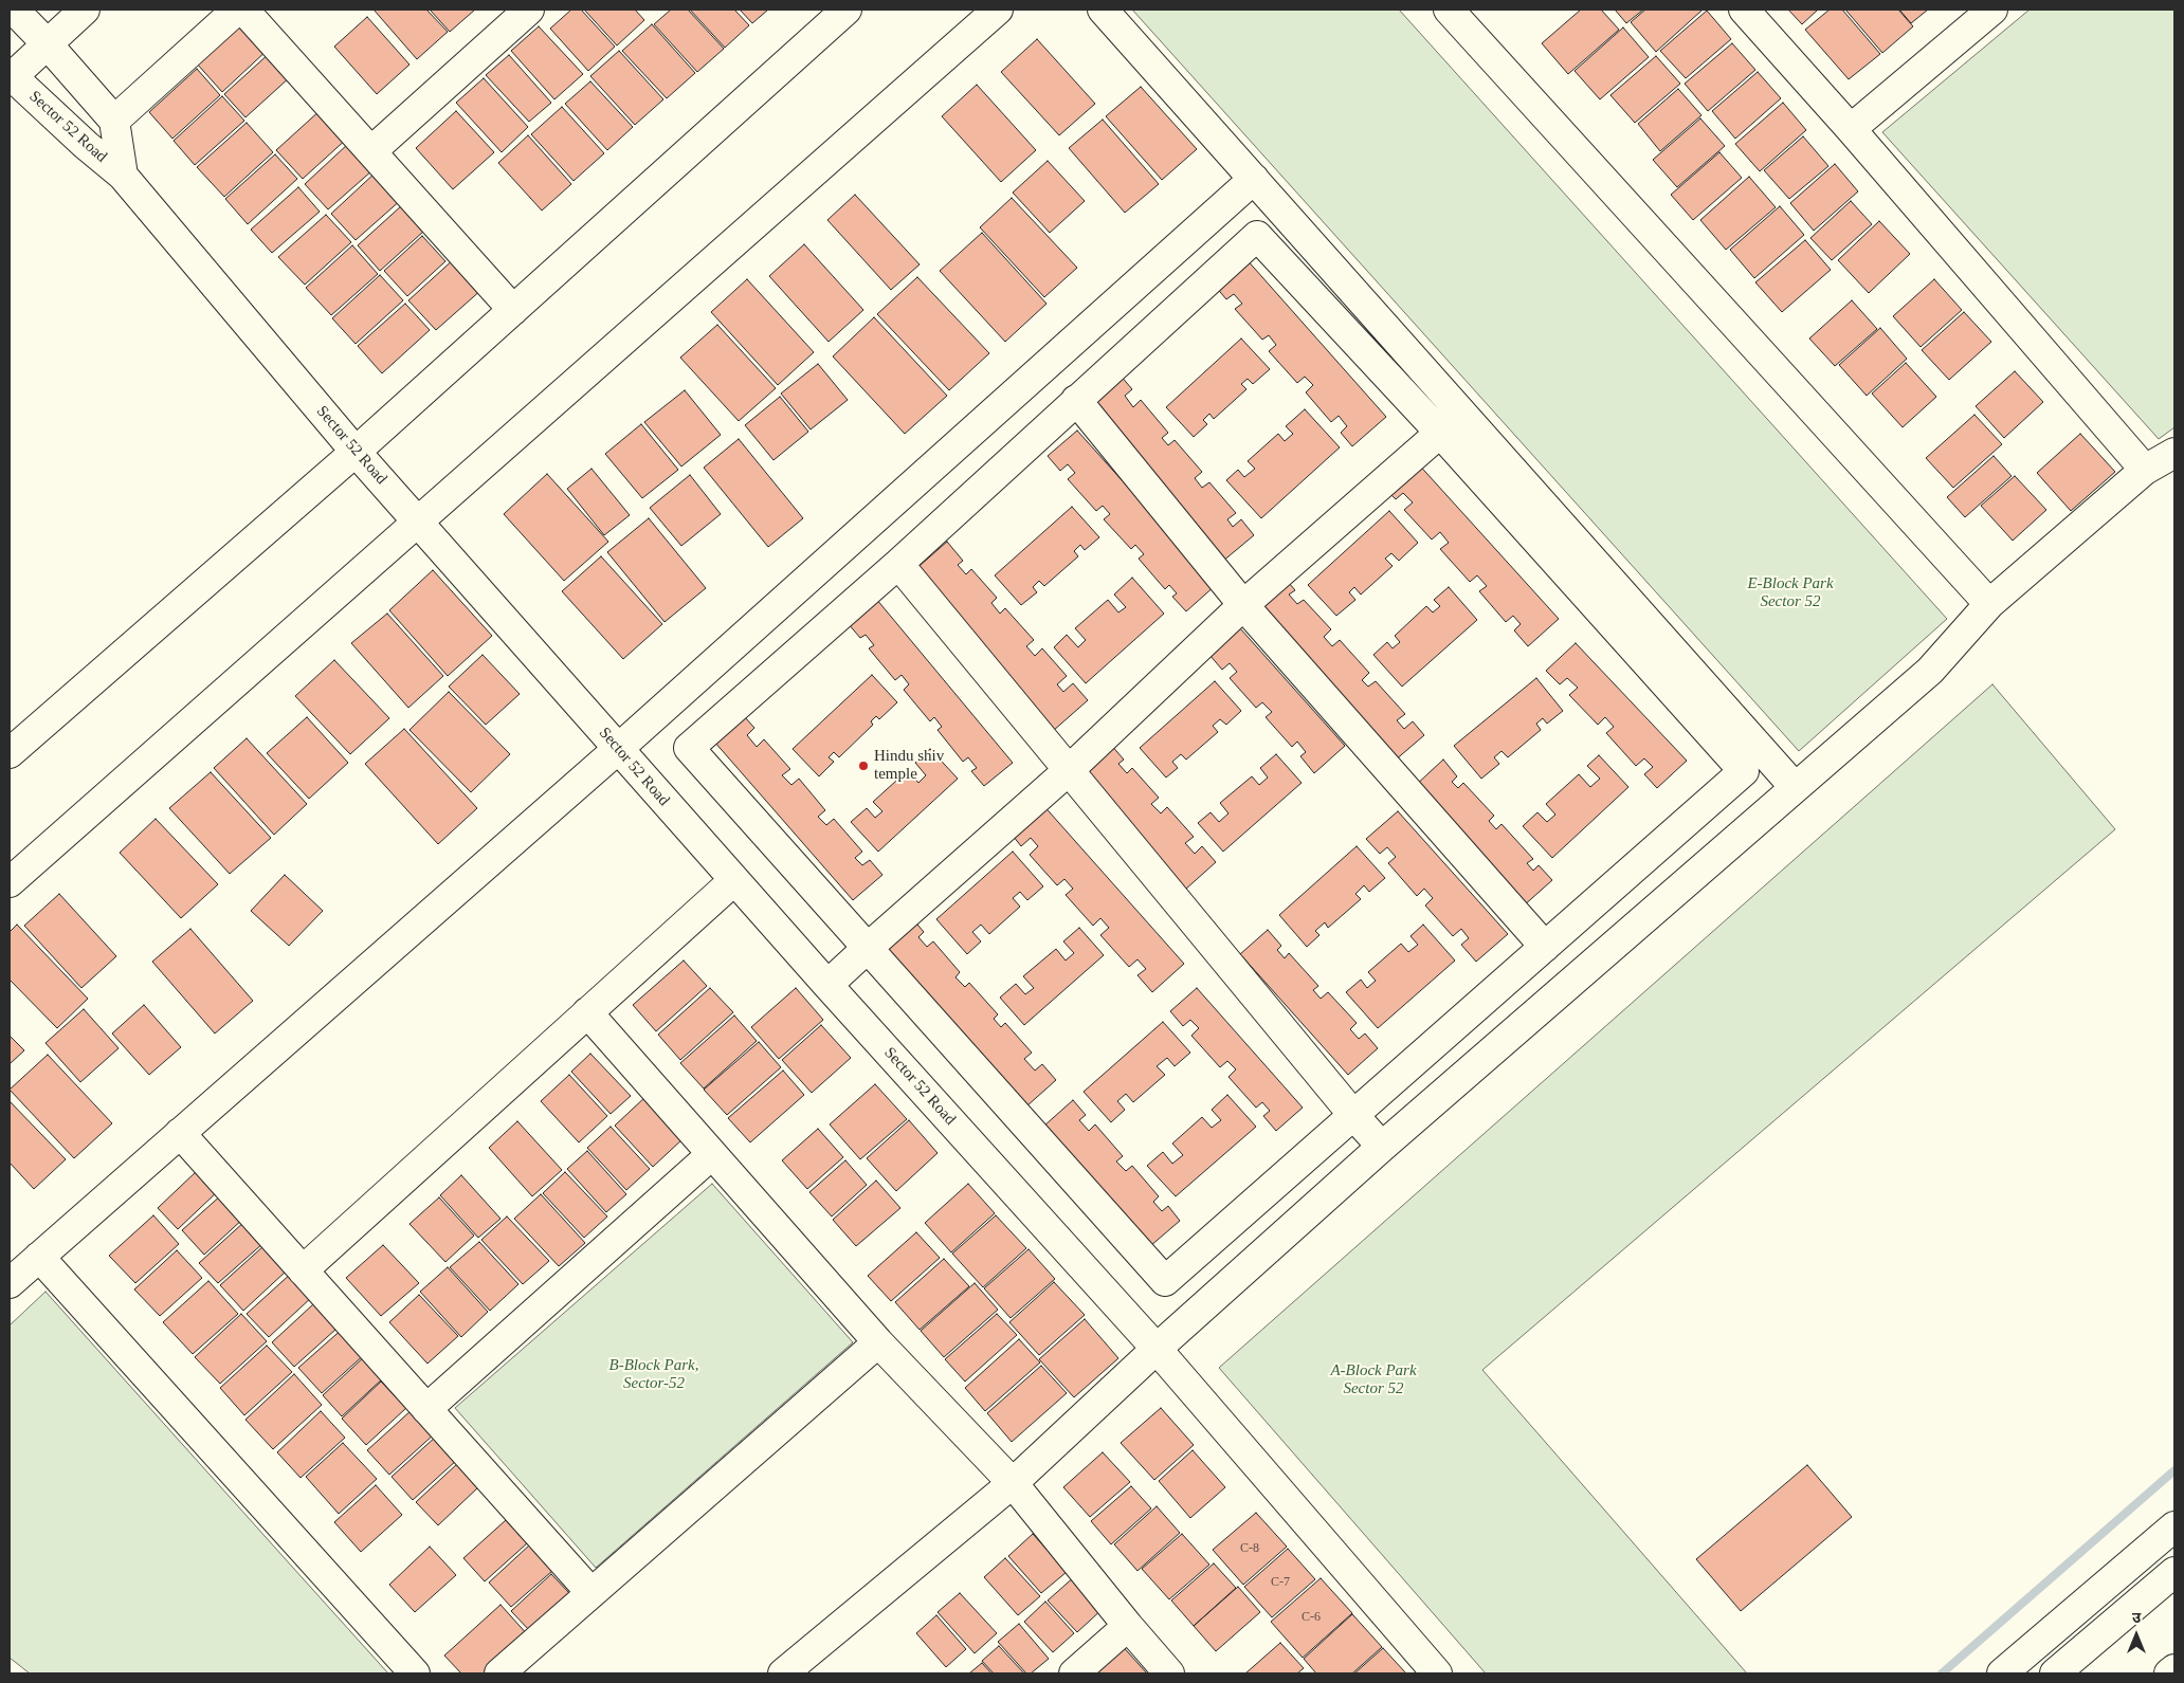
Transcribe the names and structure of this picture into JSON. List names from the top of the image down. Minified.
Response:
{"streets":{"street":["Sector 52 Road"]},"parks":["E-Block Park Sector 52","B-Block Park, Sector-52","A-Block Park Sector 52"],"places":["Hindu shiv temple"],"house_numbers":["C-8","C-7","C-6"],"north":"top"}
